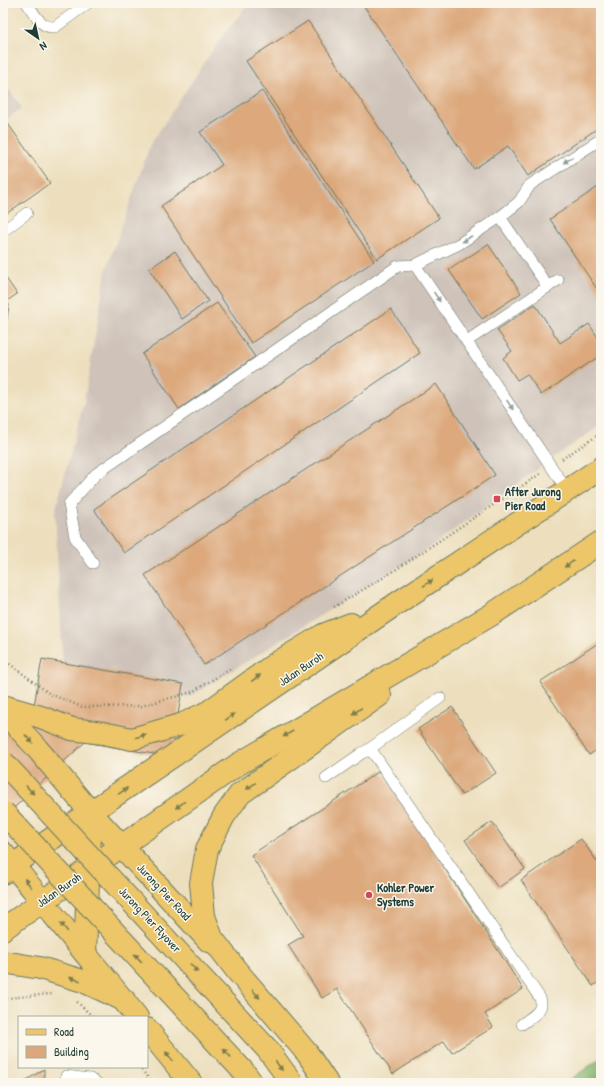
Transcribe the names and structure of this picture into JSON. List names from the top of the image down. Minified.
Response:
{"streets":{"main road":["Jalan Buroh","Jurong Pier Road","Jurong Pier Flyover"]},"crossings":[["Jalan Buroh","Jurong Pier Road"]],"places":{"transit":["After Jurong Pier Road"],"other":["Kohler Power Systems"]},"legend":["Road","Building"],"north":"bottom right"}
